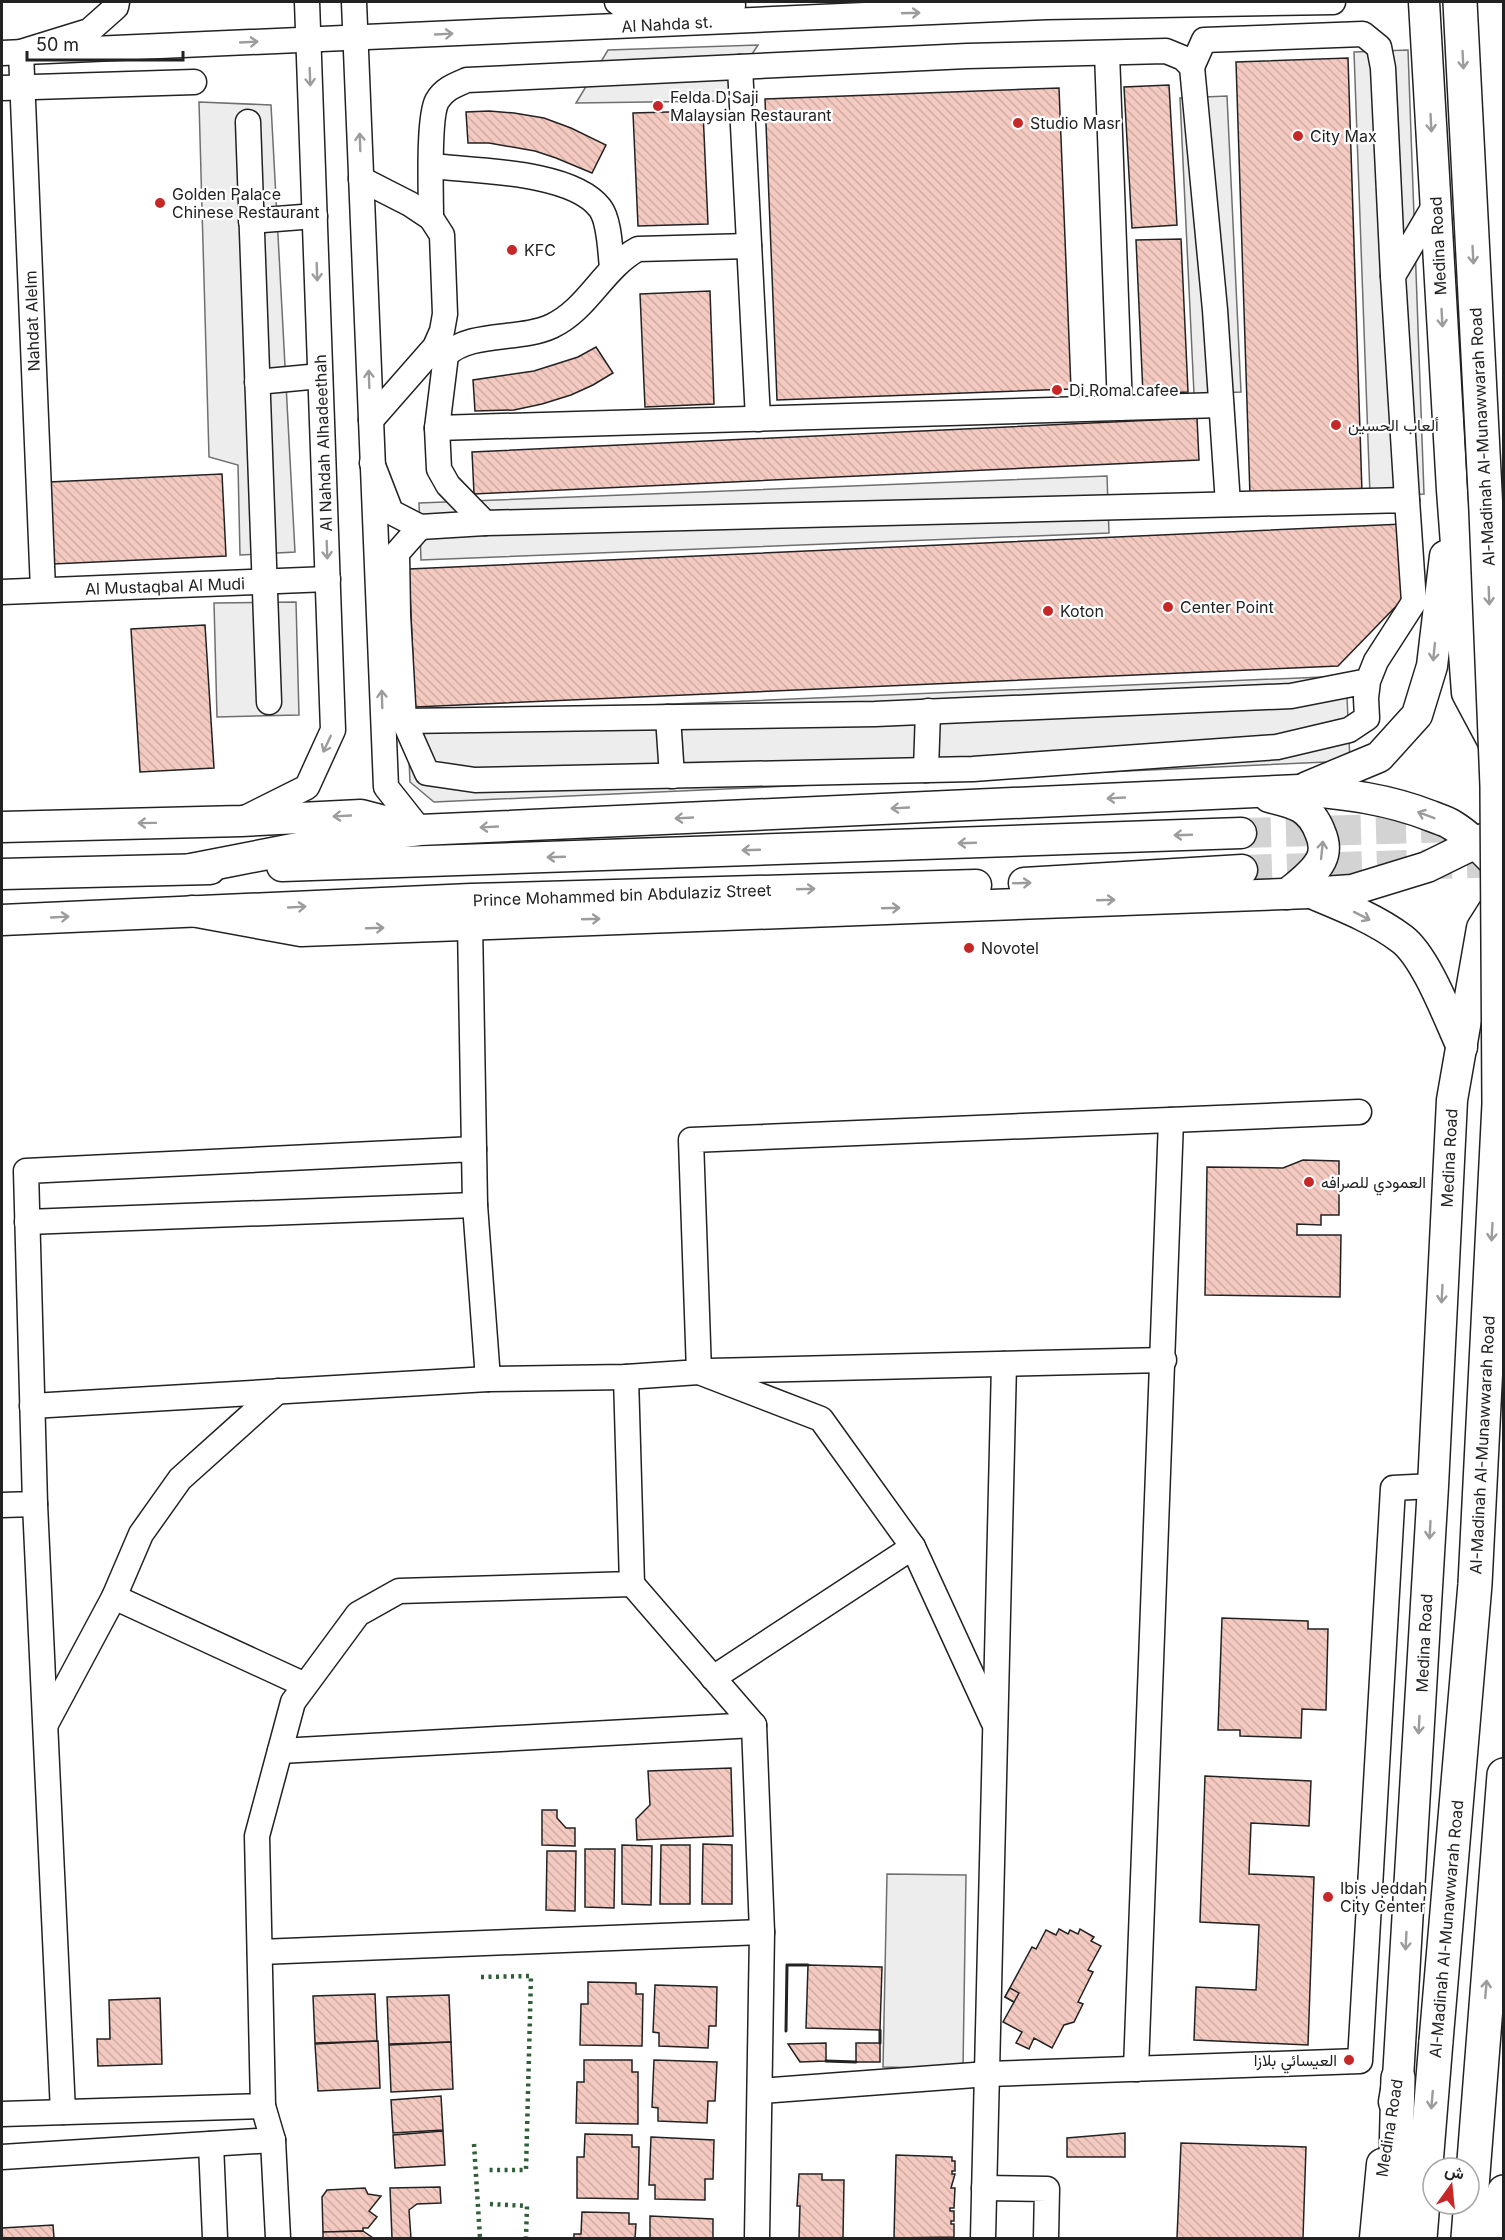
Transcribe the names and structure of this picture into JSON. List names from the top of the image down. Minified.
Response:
{"streets":{"highway":["Al-Madinah Al-Munawwarah Road"],"main road":["Medina Road","Prince Mohammed bin Abdulaziz Street"],"street":["Al Nahda st.","Nahdat Alelm","Al Nahdah Alhadeethah","Al Mustaqbal Al Mudi"]},"crossings":[["Al Nahda st.","Nahdat Alelm"],["Al Nahda st.","Al Nahdah Alhadeethah"],["Nahdat Alelm","Al Mustaqbal Al Mudi"],["Al Nahdah Alhadeethah","Al Mustaqbal Al Mudi"]],"one_way":["Medina Road","Al-Madinah Al-Munawwarah Road"],"places":["Felda D'Saji Malaysian Restaurant","Studio Masr","City Max","Golden Palace Chinese Restaurant","KFC","Di Roma cafee","ألعاب الحسين","Center Point","Koton","Novotel","العمودي للصرافه","Ibis Jeddah City Center","العيسائي بلازا"],"scale_bar":"50 m","north":"top"}
